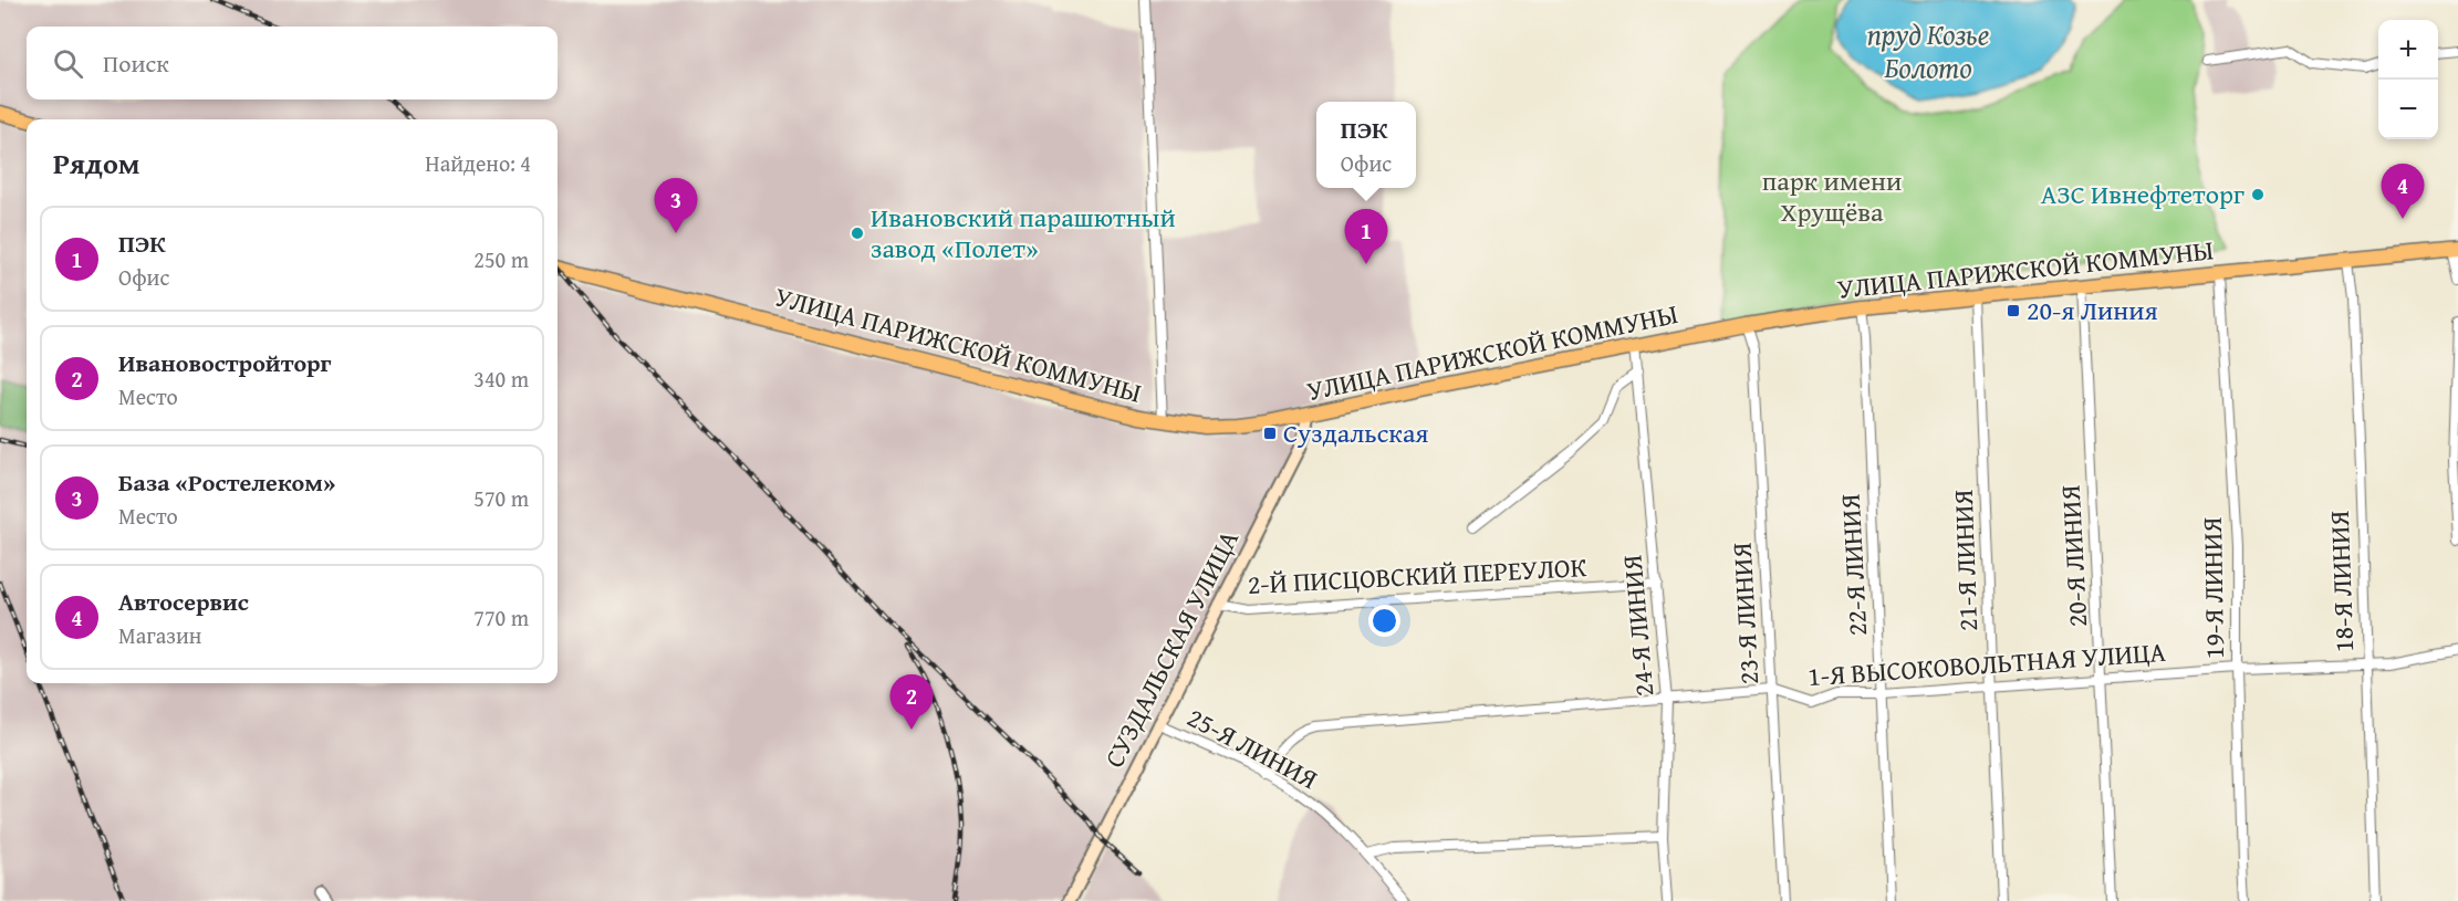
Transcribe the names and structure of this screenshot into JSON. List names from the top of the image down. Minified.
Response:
{"streets":{"main road":["УЛИЦА ПАРИЖСКОЙ КОММУНЫ","СУЗДАЛЬСКАЯ УЛИЦА"],"street":["20-Я ЛИНИЯ","21-Я ЛИНИЯ","22-Я ЛИНИЯ","2-Й ПИСЦОВСКИЙ ПЕРЕУЛОК","18-Я ЛИНИЯ","19-Я ЛИНИЯ","23-Я ЛИНИЯ","24-Я ЛИНИЯ","1-Я ВЫСОКОВОЛЬТНАЯ УЛИЦА","25-Я ЛИНИЯ"]},"crossings":[["УЛИЦА ПАРИЖСКОЙ КОММУНЫ","20-Я ЛИНИЯ"],["УЛИЦА ПАРИЖСКОЙ КОММУНЫ","21-Я ЛИНИЯ"],["УЛИЦА ПАРИЖСКОЙ КОММУНЫ","22-Я ЛИНИЯ"],["УЛИЦА ПАРИЖСКОЙ КОММУНЫ","18-Я ЛИНИЯ"],["УЛИЦА ПАРИЖСКОЙ КОММУНЫ","19-Я ЛИНИЯ"],["УЛИЦА ПАРИЖСКОЙ КОММУНЫ","23-Я ЛИНИЯ"],["УЛИЦА ПАРИЖСКОЙ КОММУНЫ","24-Я ЛИНИЯ"],["УЛИЦА ПАРИЖСКОЙ КОММУНЫ","СУЗДАЛЬСКАЯ УЛИЦА"],["20-Я ЛИНИЯ","1-Я ВЫСОКОВОЛЬТНАЯ УЛИЦА"],["21-Я ЛИНИЯ","1-Я ВЫСОКОВОЛЬТНАЯ УЛИЦА"],["22-Я ЛИНИЯ","1-Я ВЫСОКОВОЛЬТНАЯ УЛИЦА"],["2-Й ПИСЦОВСКИЙ ПЕРЕУЛОК","24-Я ЛИНИЯ"],["2-Й ПИСЦОВСКИЙ ПЕРЕУЛОК","СУЗДАЛЬСКАЯ УЛИЦА"],["18-Я ЛИНИЯ","1-Я ВЫСОКОВОЛЬТНАЯ УЛИЦА"],["19-Я ЛИНИЯ","1-Я ВЫСОКОВОЛЬТНАЯ УЛИЦА"],["23-Я ЛИНИЯ","1-Я ВЫСОКОВОЛЬТНАЯ УЛИЦА"],["24-Я ЛИНИЯ","1-Я ВЫСОКОВОЛЬТНАЯ УЛИЦА"],["СУЗДАЛЬСКАЯ УЛИЦА","25-Я ЛИНИЯ"],["1-Я ВЫСОКОВОЛЬТНАЯ УЛИЦА","25-Я ЛИНИЯ"]],"water":["пруд Козье Болото"],"parks":["парк имени Хрущёва"],"places":{"other":["АЗС Ивнефтеторг","Ивановский парашютный завод «Полет»"],"transit":["20-я Линия","Суздальская"]},"page":{"map_buttons":["+","−"],"search":"Поиск","popup":["ПЭК","Офис"],"heading":["Рядом","Найдено: 4"],"pins":["4","3","1","2"],"list":[{"mark":"1","name":"ПЭК","note":"Офис","value":"250 m"},{"mark":"2","name":"Ивановостройторг","note":"Место","value":"340 m"},{"mark":"3","name":"База «Ростелеком»","note":"Место","value":"570 m"},{"mark":"4","name":"Автосервис","note":"Магазин","value":"770 m"}]}}
